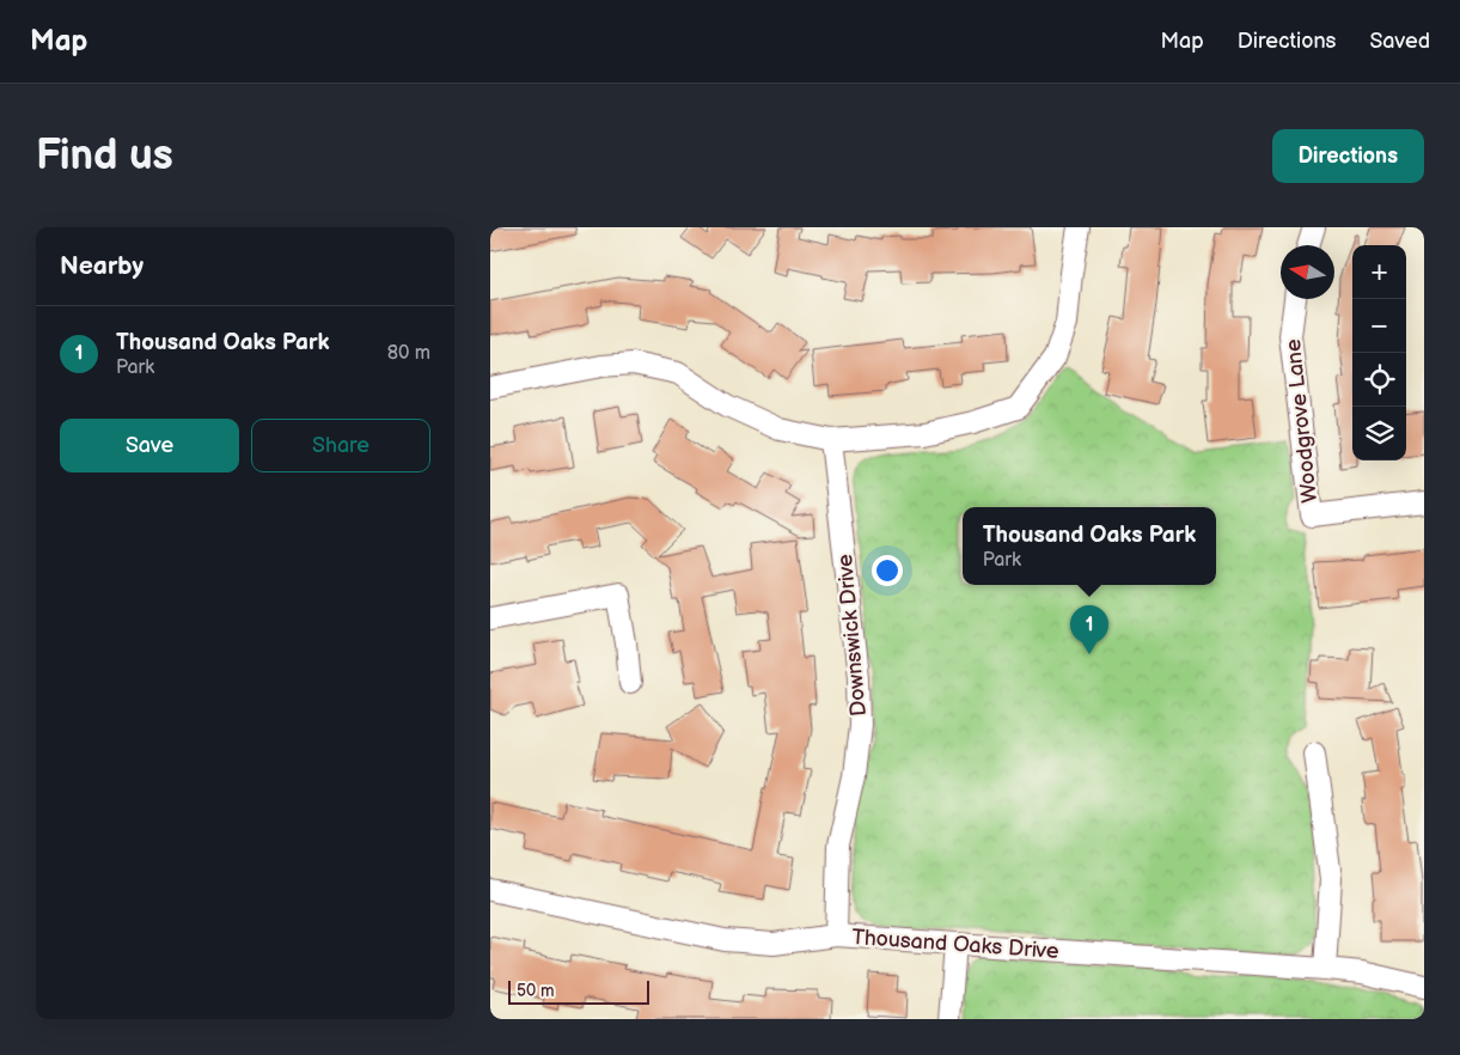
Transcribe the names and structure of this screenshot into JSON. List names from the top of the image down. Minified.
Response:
{"streets":{"street":["Woodgrove Lane","Downswick Drive","Thousand Oaks Drive"]},"crossings":[["Downswick Drive","Thousand Oaks Drive"]],"scale_bar":"50 m","north":"left","page":{"header":"Map","nav":["Map","Directions","Saved"],"buttons":["Directions",["Save","Share"]],"title":"Find us","heading":"Nearby","map_buttons":["+","−"],"list":[{"mark":"1","name":"Thousand Oaks Park","note":"Park","value":"80 m"}],"popup":["Thousand Oaks Park","Park"],"pins":"1","scale":"50 m"}}
